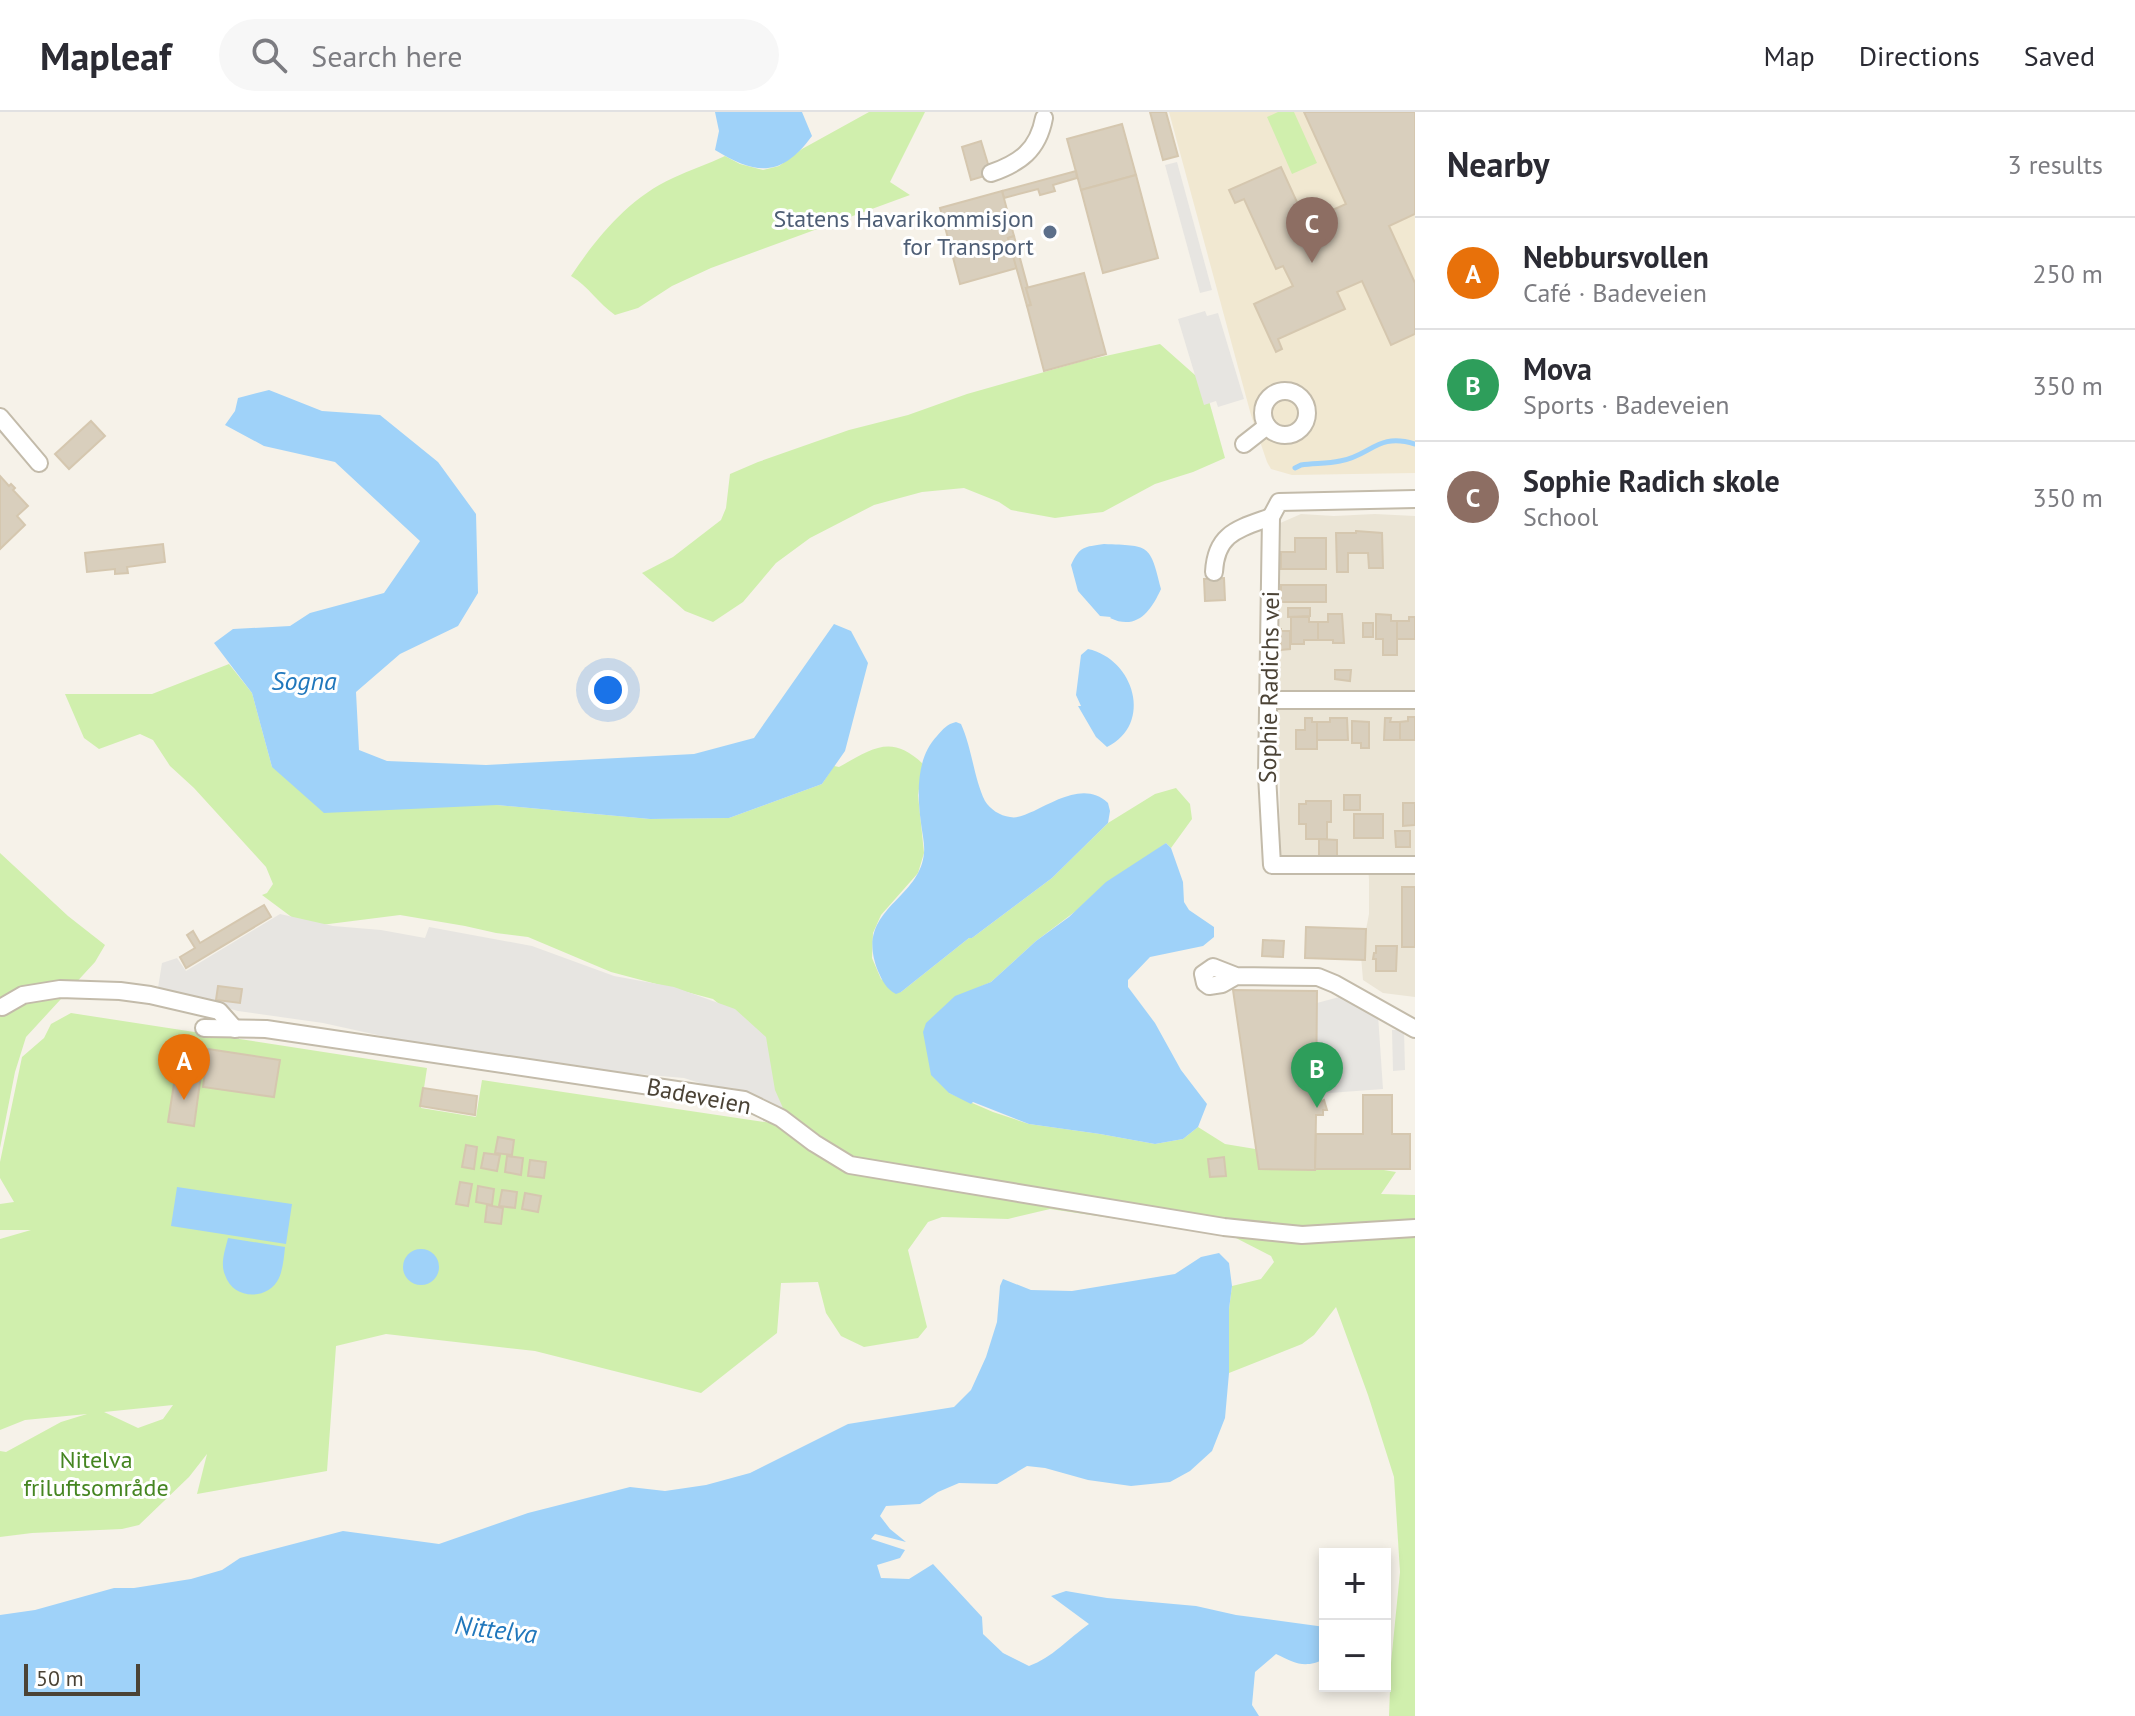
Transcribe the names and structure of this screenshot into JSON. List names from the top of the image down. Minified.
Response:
{"streets":{"street":["Sophie Radichs vei","Badeveien"]},"water":["Sogna","Nittelva"],"parks":["Nitelva friluftsområde"],"places":["Statens Havarikommisjon for Transport"],"scale_bar":"50 m","page":{"header":"Mapleaf","search":"Search here","nav":["Map","Directions","Saved"],"heading":["Nearby","3 results"],"pins":["C","A","B"],"list":[{"mark":"A","name":"Nebbursvollen","note":"Café · Badeveien","value":"250 m"},{"mark":"B","name":"Mova","note":"Sports · Badeveien","value":"350 m"},{"mark":"C","name":"Sophie Radich skole","note":"School","value":"350 m"}],"map_buttons":["+","−"],"scale":"50 m"}}
